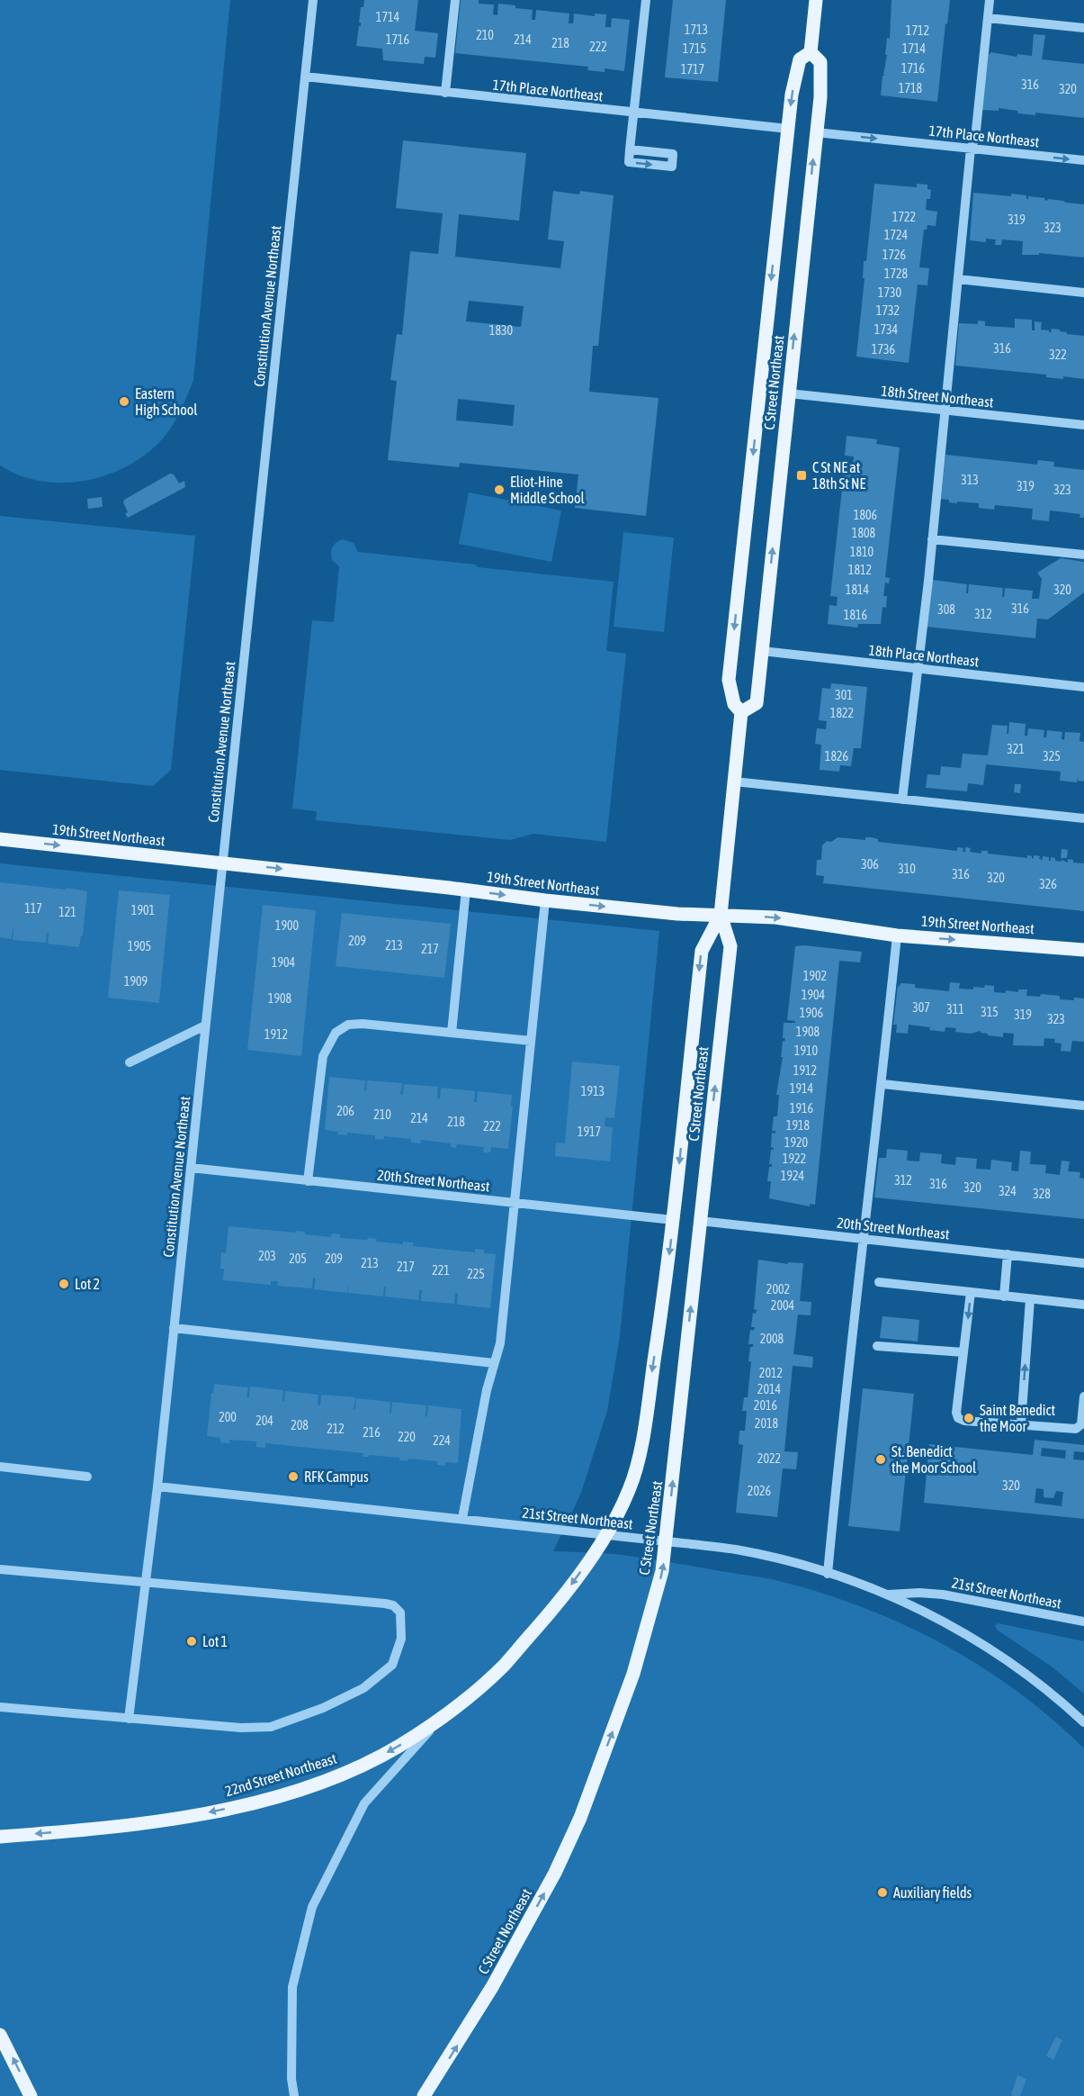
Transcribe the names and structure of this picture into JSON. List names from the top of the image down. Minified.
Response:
{"streets":{"main road":["C Street Northeast","19th Street Northeast","22nd Street Northeast"],"street":["17th Place Northeast","Constitution Avenue Northeast","18th Street Northeast","18th Place Northeast","20th Street Northeast","21st Street Northeast"]},"crossings":[["17th Place Northeast","Constitution Avenue Northeast"],["17th Place Northeast","C Street Northeast"],["Constitution Avenue Northeast","19th Street Northeast"],["Constitution Avenue Northeast","20th Street Northeast"],["Constitution Avenue Northeast","21st Street Northeast"],["C Street Northeast","18th Street Northeast"],["C Street Northeast","18th Place Northeast"],["C Street Northeast","19th Street Northeast"],["C Street Northeast","20th Street Northeast"],["C Street Northeast","21st Street Northeast"],["C Street Northeast","22nd Street Northeast"],["21st Street Northeast","22nd Street Northeast"]],"one_way":["17th Place Northeast","19th Street Northeast","22nd Street Northeast"],"places":{"other":["Eastern High School","Eliot-Hine Middle School","Lot 2","Saint Benedict the Moor","St. Benedict the Moor School","RFK Campus","Lot 1","Auxiliary fields"],"transit":["C St NE at 18th St NE"]},"house_numbers":["1714","1713","1712","210","1716","214","218","222","1715","1714","1716","1717","316","1718","320","1722","319","323","1724","1726","1728","1730","1732","1734","1830","316","1736","322","313","319","323","1806","1808","1810","1812","1814","320","316","308","312","1816","301","1822","321","1826","325","306","310","316","320","326","117","1901","121","1900","209","213","1905","217","1904","1902","1909","1904","1908","307","311","315","1906","319","323","1908","1912","1910","1912","1914","1913","1916","206","210","214","218","1918","222","1917","1920","1922","1924","312","316","320","324","328","203","205","209","213","217","221","225","2002","2004","2008","2012","2014","2016","200","204","2018","208","212","216","220","224","2022","320","2026"]}
